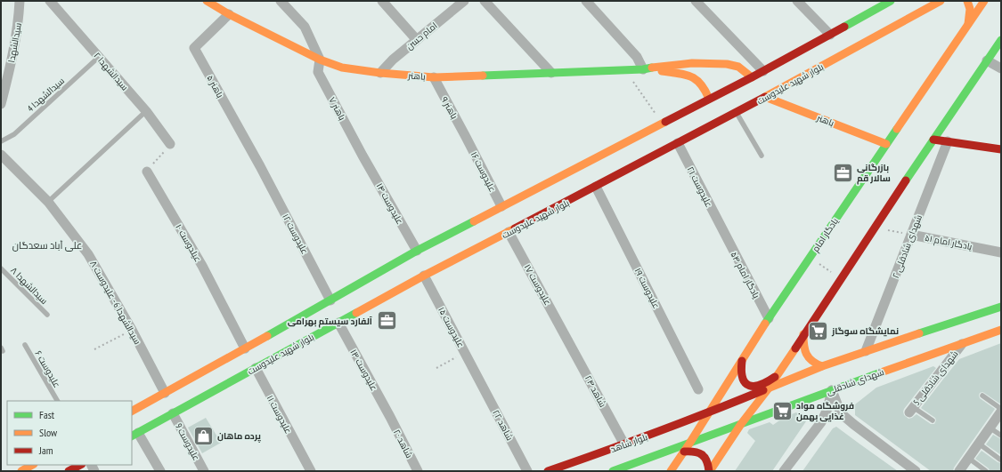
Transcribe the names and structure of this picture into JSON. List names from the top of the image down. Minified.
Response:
{"streets":{"main road":["باهنر","بلوار شهید علیدوست","یادگار امام","شهدای شادقلی","بلوار شاهد"],"street":["امام حسن","سیدالشهدا","سیدالشهدا ۲","باهنر ۵","باهنر ۹","باهنر ۷","علیدوست ۱۶","علیدوست ۲۱","علیدوست ۱۴","علیدوست ۱۲","یادگار امام ۵۱","عیلدوست ۱۰","شهدای شادقلی ۲","یادگار امام ۵۴","علیدوست ۱۷","علیدوست ۱۹","سیدالشهدا 6 - علیدوست ۸","علیدوست ۱۵","علیدوست ۱۳","شهدای شادقلی 5","شاهد ۲۴","علیدوست ۱۱","شاهد ۲۲","علیدوست 9","شاهد ۲۰"],"lane":["سیدالشهدا 4","سیدالشهدا ۸","علیدوست ۶"]},"crossings":[["امام حسن","باهنر"],["سیدالشهدا ۲","سیدالشهدا 4"],["باهنر","بلوار شهید علیدوست"],["باهنر","باهنر ۵"],["باهنر","باهنر ۹"],["باهنر","باهنر ۷"],["باهنر","یادگار امام"],["بلوار شهید علیدوست","علیدوست ۲۱"],["بلوار شهید علیدوست","علیدوست ۱۷"],["بلوار شهید علیدوست","علیدوست ۱۹"],["بلوار شهید علیدوست","علیدوست ۱۵"],["بلوار شهید علیدوست","علیدوست ۱۳"],["بلوار شهید علیدوست","علیدوست ۱۱"],["بلوار شهید علیدوست","علیدوست 9"],["باهنر ۵","علیدوست ۱۲"],["باهنر ۹","علیدوست ۱۶"],["باهنر ۷","علیدوست ۱۴"],["علیدوست ۲۱","یادگار امام ۵۴"],["یادگار امام","یادگار امام ۵۴"],["یادگار امام","شهدای شادقلی"],["یادگار امام","بلوار شاهد"],["یادگار امام ۵۱","شهدای شادقلی ۲"],["علیدوست ۱۷","شاهد ۲۴"],["علیدوست ۱۵","شاهد ۲۲"],["علیدوست ۱۳","شاهد ۲۰"],["شهدای شادقلی 5","شهدای شادقلی"],["شاهد ۲۴","بلوار شاهد"]],"districts":["علی آباد سعدگان"],"places":{"office":["بازرگانی سالار قم","آلفارد سیستم بهرامی"],"supermarket":["نمایشگاه سوگاز","فروشگاه مواد غذایی بهمن"],"shop":["پرده ماهان"]},"legend":["Fast","Slow","Jam"]}
